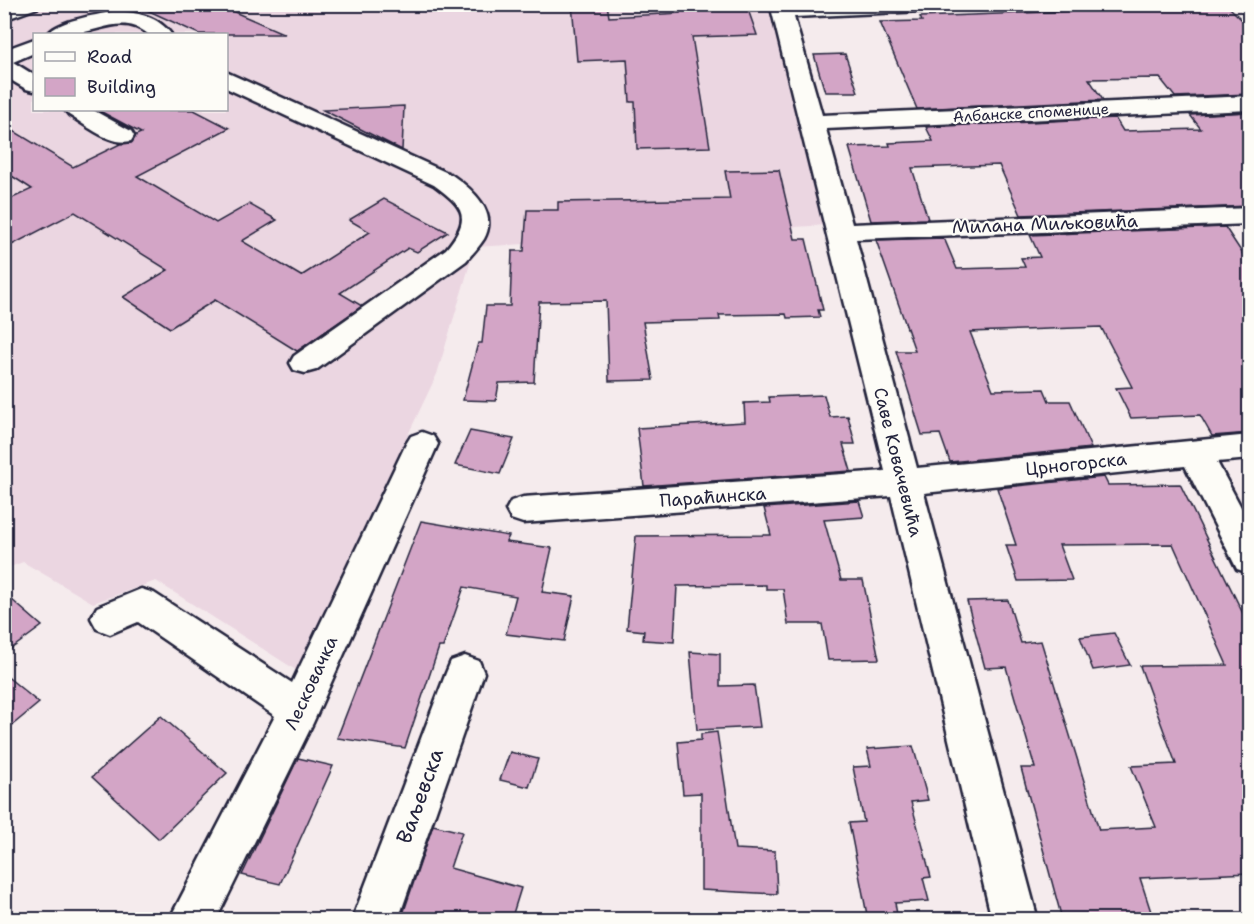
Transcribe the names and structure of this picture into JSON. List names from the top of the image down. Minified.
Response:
{"streets":{"street":["Албанске споменице","Милана Миљковића","Саве Ковачевића","Црногорска","Параћинска","Лесковачка","Ваљевска"]},"crossings":[["Албанске споменице","Саве Ковачевића"],["Милана Миљковића","Саве Ковачевића"],["Саве Ковачевића","Црногорска"],["Саве Ковачевића","Параћинска"],["Црногорска","Параћинска"]],"legend":["Road","Building"]}
